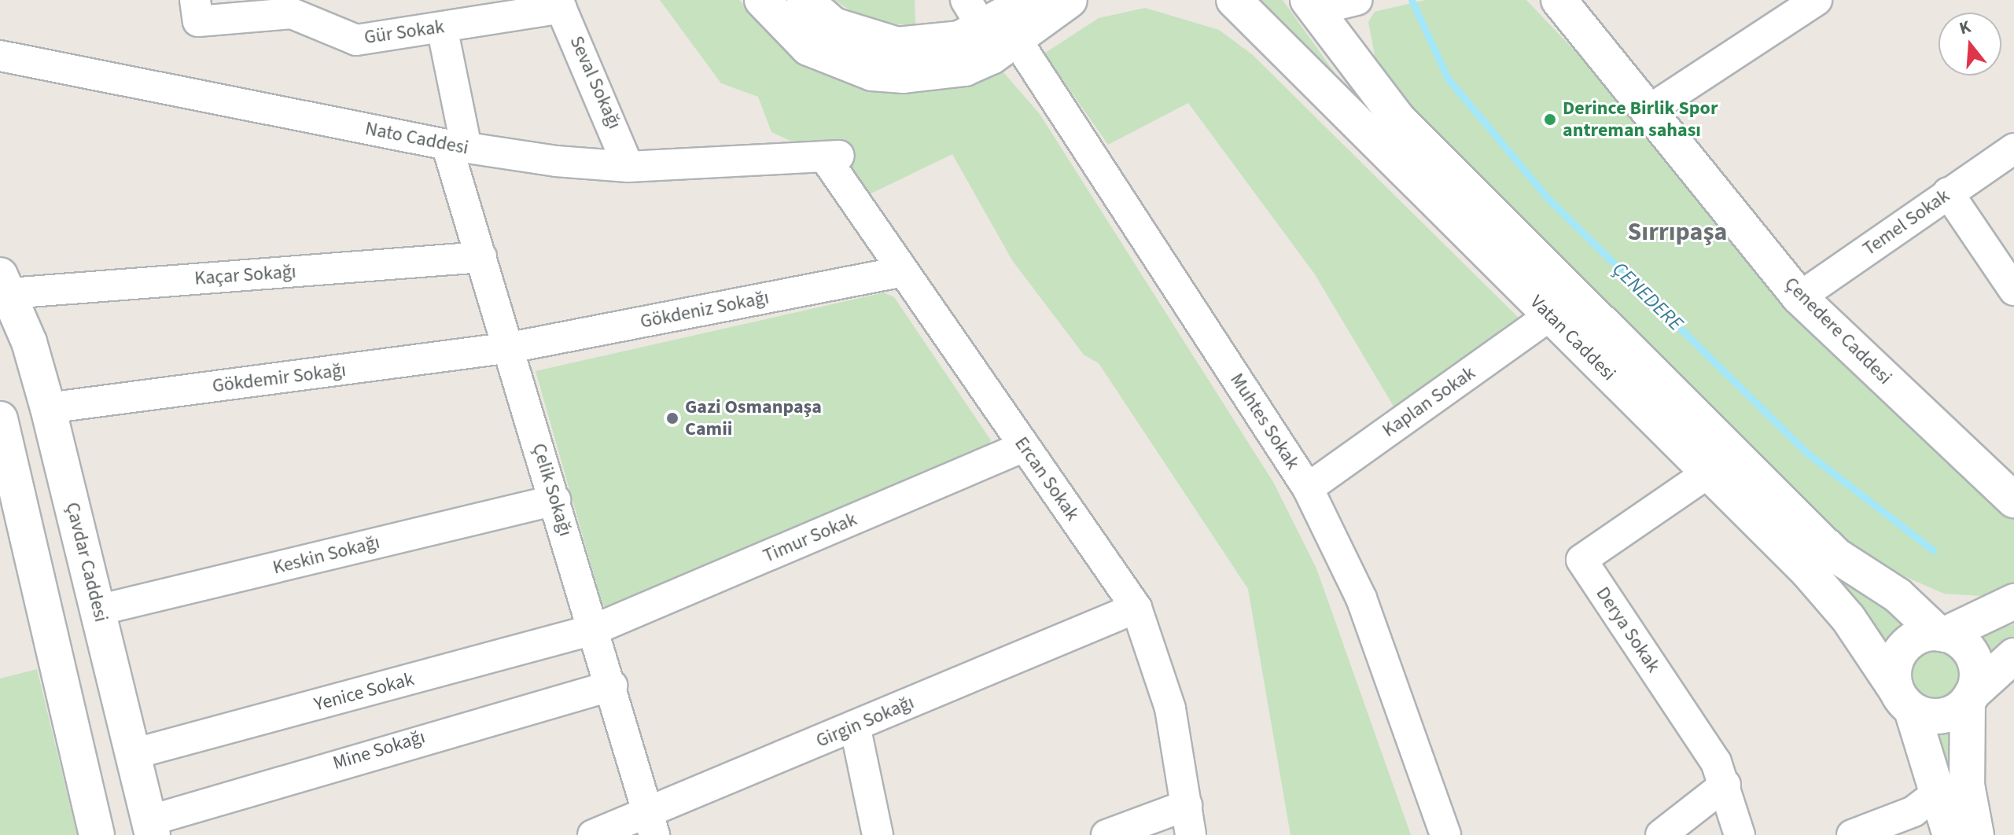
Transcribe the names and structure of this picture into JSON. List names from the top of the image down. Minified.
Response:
{"streets":{"main road":["Çenedere Caddesi","Vatan Caddesi","Çavdar Caddesi"],"street":["Gür Sokak","Seval Sokağı","Nato Caddesi","Temel Sokak","Kaçar Sokağı","Gökdeniz Sokağı","Gökdemir Sokağı","Kaplan Sokak","Muhtes Sokak","Ercan Sokak","Çelik Sokağı","Timur Sokak","Keskin Sokağı","Derya Sokak","Yenice Sokak","Girgin Sokağı","Mine Sokağı"]},"crossings":[["Gür Sokak","Seval Sokağı"],["Gür Sokak","Çelik Sokağı"],["Seval Sokağı","Nato Caddesi"],["Nato Caddesi","Ercan Sokak"],["Nato Caddesi","Çelik Sokağı"],["Temel Sokak","Çenedere Caddesi"],["Kaçar Sokağı","Çelik Sokağı"],["Kaçar Sokağı","Çavdar Caddesi"],["Gökdeniz Sokağı","Gökdemir Sokağı"],["Gökdeniz Sokağı","Ercan Sokak"],["Gökdeniz Sokağı","Çelik Sokağı"],["Vatan Caddesi","Kaplan Sokak"],["Vatan Caddesi","Derya Sokak"],["Gökdemir Sokağı","Çelik Sokağı"],["Gökdemir Sokağı","Çavdar Caddesi"],["Kaplan Sokak","Muhtes Sokak"],["Ercan Sokak","Timur Sokak"],["Ercan Sokak","Girgin Sokağı"],["Çelik Sokağı","Timur Sokak"],["Çelik Sokağı","Keskin Sokağı"],["Çelik Sokağı","Yenice Sokak"],["Çelik Sokağı","Girgin Sokağı"],["Çelik Sokağı","Mine Sokağı"],["Timur Sokak","Yenice Sokak"],["Keskin Sokağı","Çavdar Caddesi"],["Çavdar Caddesi","Yenice Sokak"],["Çavdar Caddesi","Mine Sokağı"]],"districts":["Sırrıpaşa"],"water":["ÇENEDERE"],"places":["Derince Birlik Spor antreman sahası","Gazi Osmanpaşa Camii"],"north":"top"}
